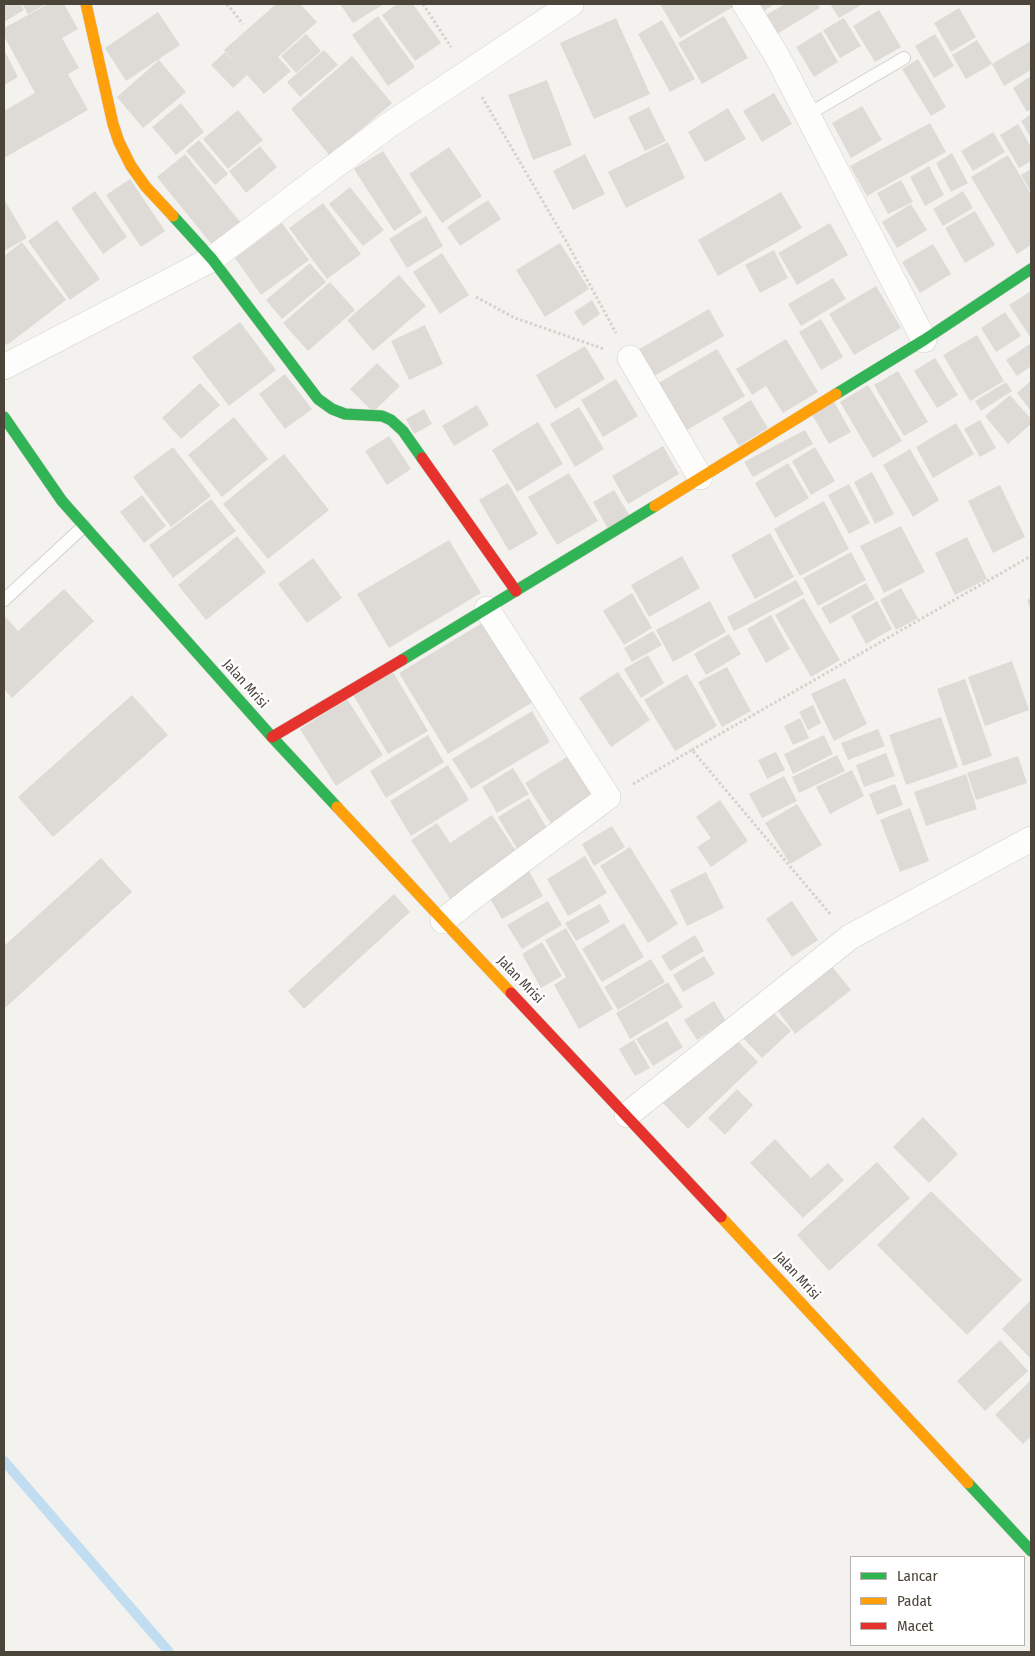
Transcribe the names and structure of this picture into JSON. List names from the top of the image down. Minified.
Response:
{"streets":{"street":["Jalan Mrisi"]},"legend":["Lancar","Padat","Macet"]}
